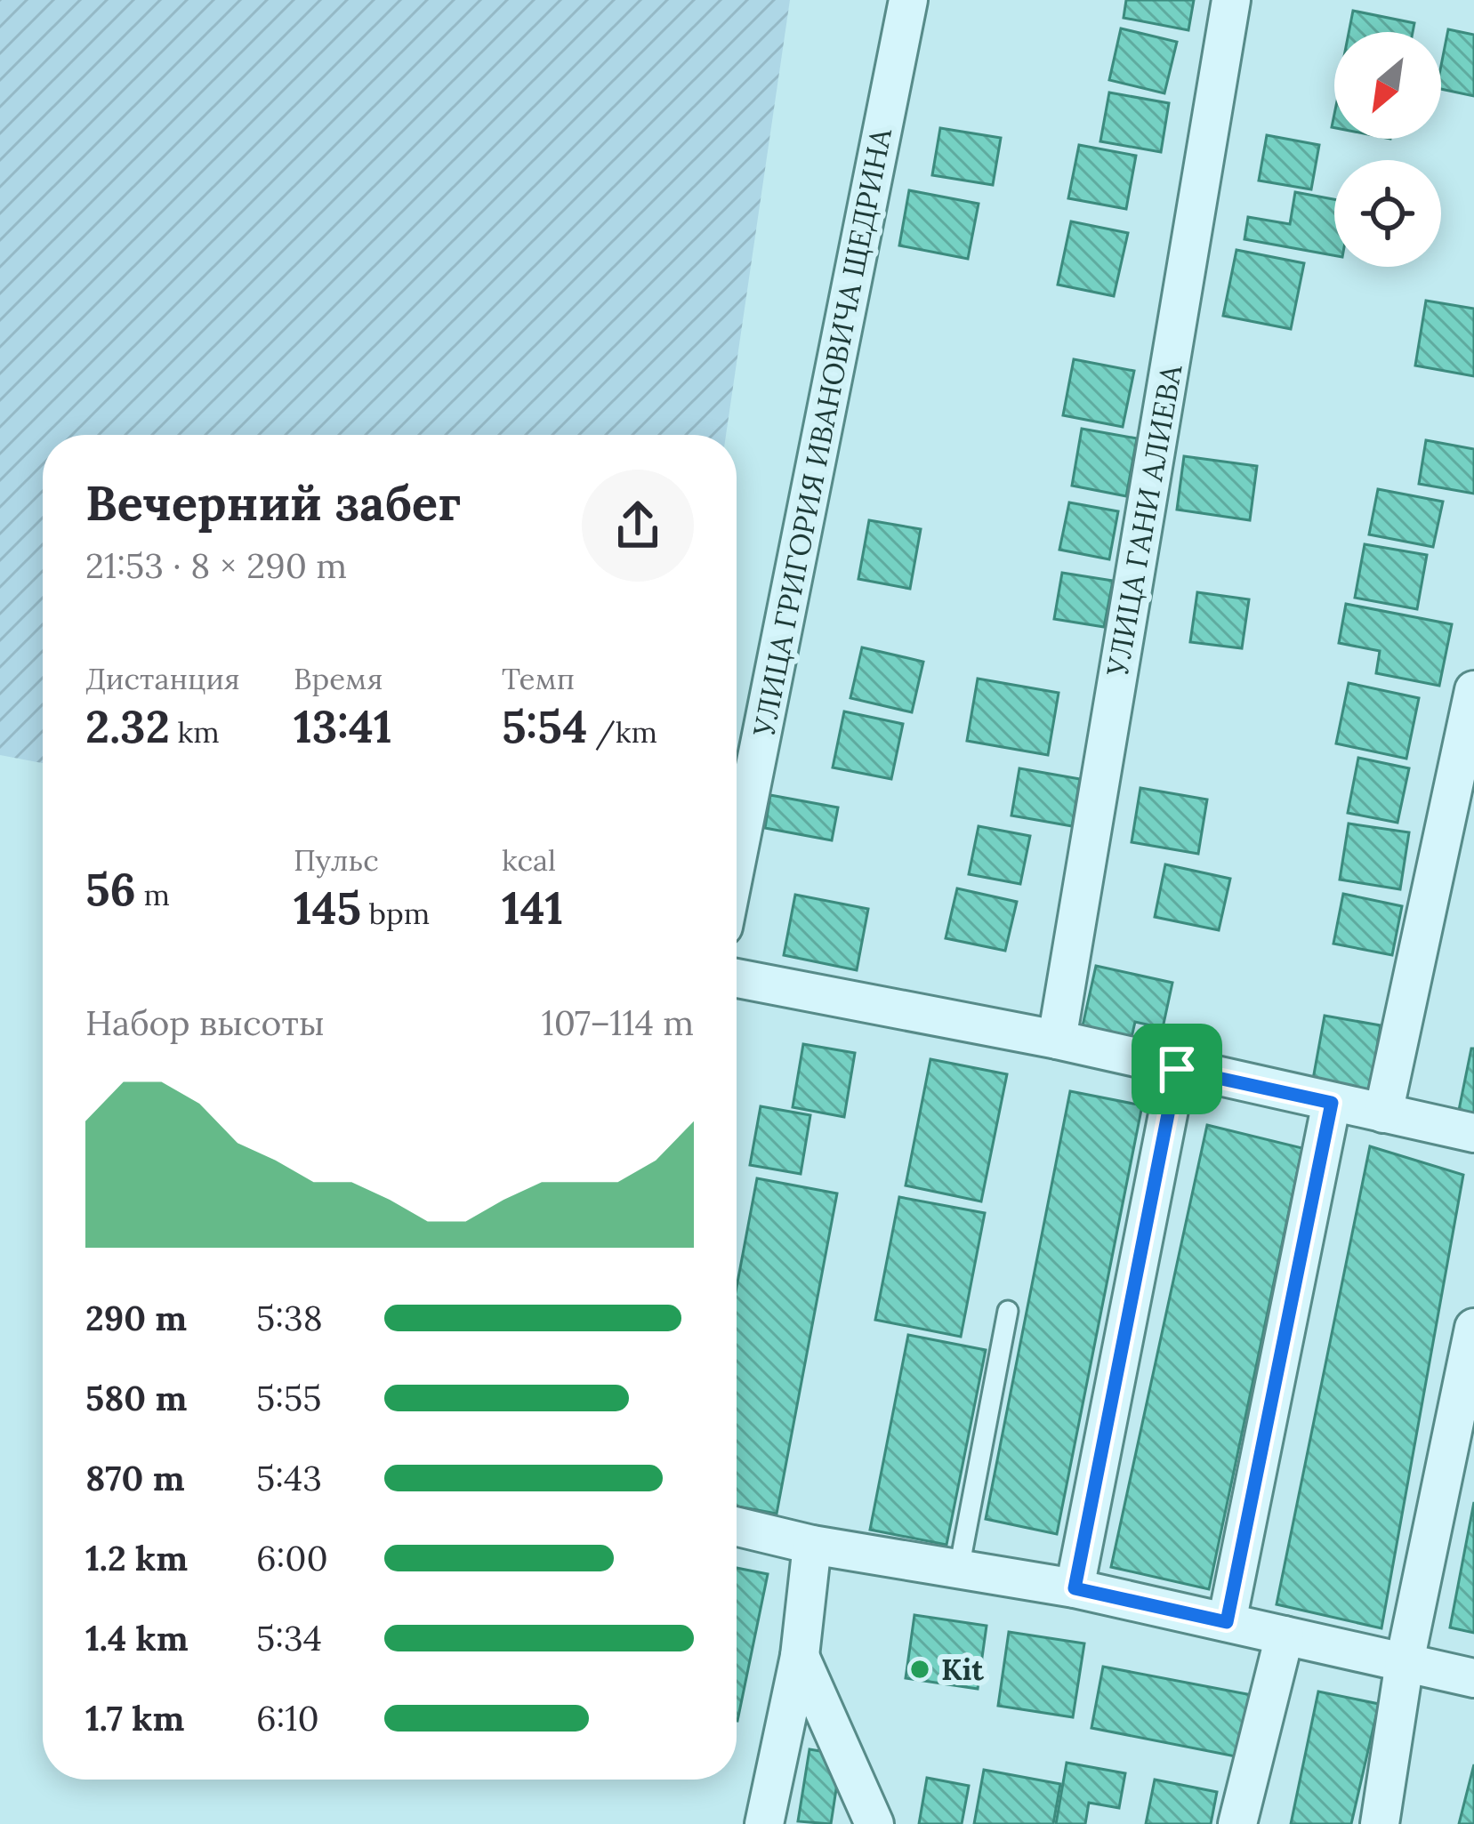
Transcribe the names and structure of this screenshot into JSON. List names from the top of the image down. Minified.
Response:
{"streets":{"street":["УЛИЦА ГРИГОРИЯ ИВАНОВИЧА ЩЕДРИНА","УЛИЦА ГАНИ АЛИЕВА"]},"places":["Kit"],"north":"bottom left","page":{"heading":["Вечерний забег","21:53 · 8 × 290 m"],"stats":[["Дистанция","2.32 km"],["Время","13:41"],["Темп","5:54 /km"],["56 m"],["Пульс","145 bpm"],["kcal","141"]],"chart":["Набор высоты","107–114 m"],"list":[{"name":"290 m","note":"5:38"},{"name":"580 m","note":"5:55"},{"name":"870 m","note":"5:43"},{"name":"1.2 km","note":"6:00"},{"name":"1.4 km","note":"5:34"},{"name":"1.7 km","note":"6:10"}]}}
